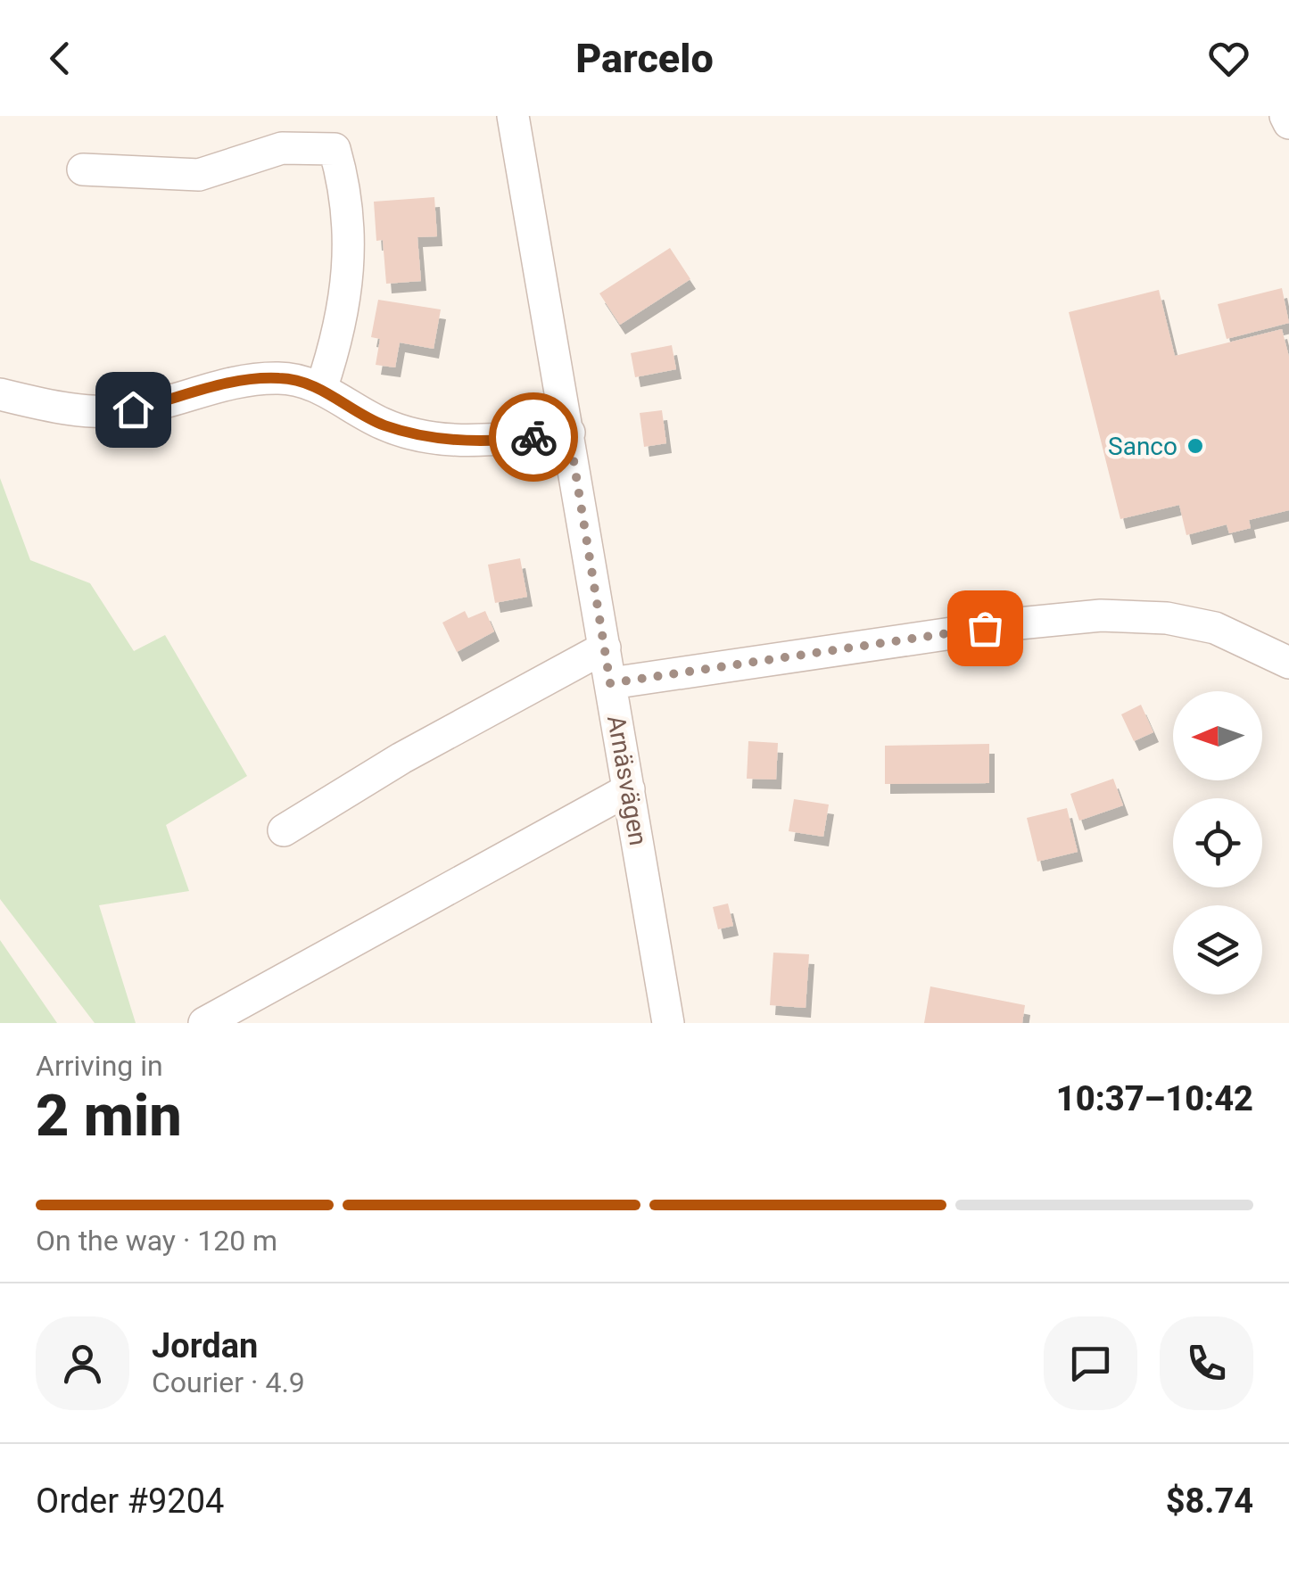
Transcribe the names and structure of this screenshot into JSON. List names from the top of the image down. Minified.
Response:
{"streets":{"street":["Arnäsvägen"]},"places":["Sanco"],"north":"left","page":{"header":"Parcelo","heading":["2 min","Arriving in","10:37–10:42"],"panel":["Jordan","Courier · 4.9","Order #9204","$8.74"],"bar":"On the way · 120 m"}}
